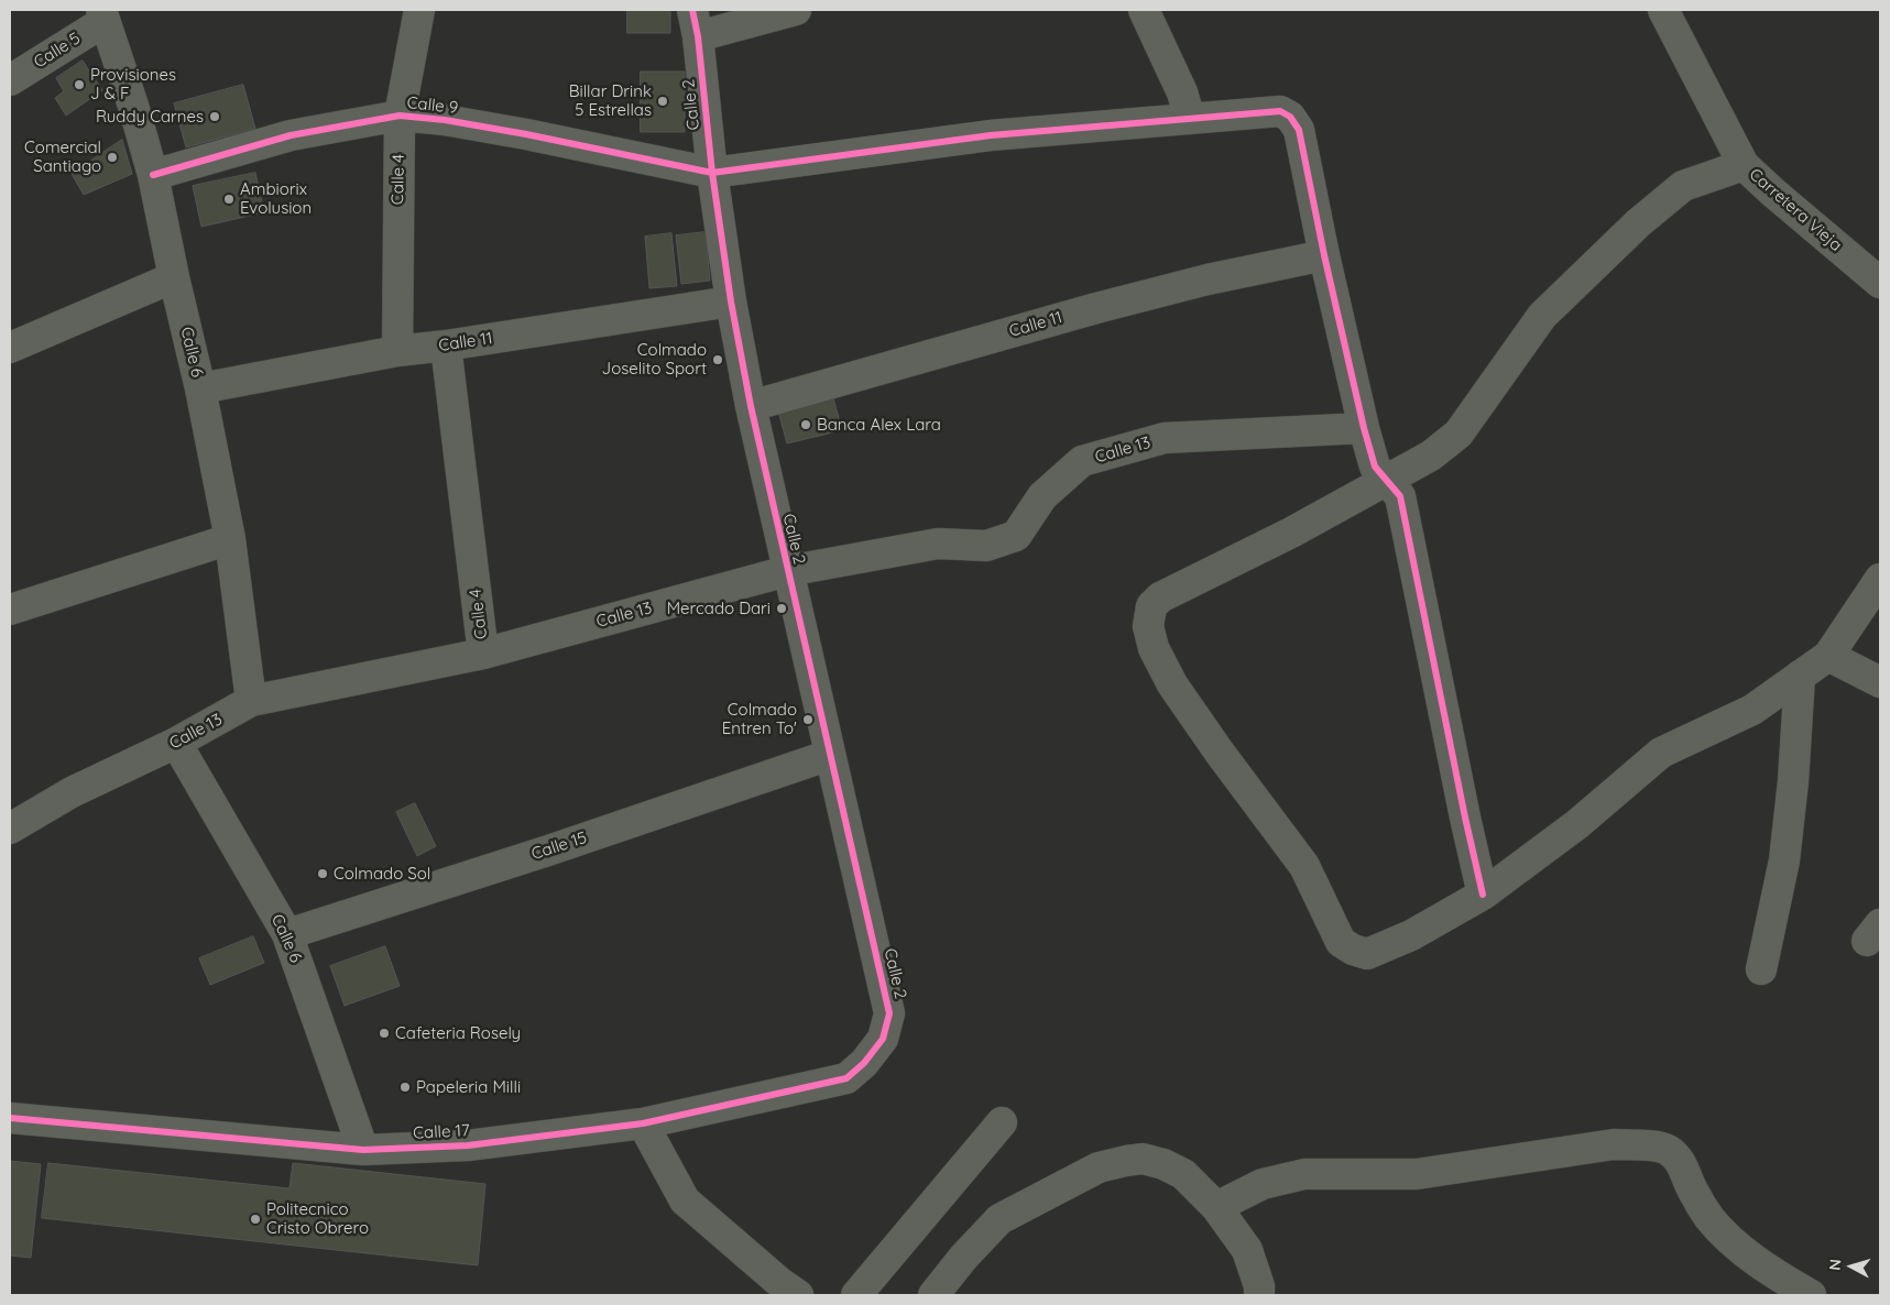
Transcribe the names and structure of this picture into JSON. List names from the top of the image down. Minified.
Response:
{"streets":{"street":["Calle 5","Calle 2","Calle 9","Calle 4","Carretera Vieja","Calle 11","Calle 6","Calle 13","Calle 15","Calle 17"]},"crossings":[["Calle 5","Calle 6"],["Calle 2","Calle 9"],["Calle 2","Calle 11"],["Calle 2","Calle 13"],["Calle 2","Calle 15"],["Calle 2","Calle 17"],["Calle 9","Calle 4"],["Calle 9","Calle 11"],["Calle 9","Calle 6"],["Calle 9","Calle 13"],["Calle 4","Calle 11"],["Calle 4","Calle 13"],["Calle 11","Calle 6"],["Calle 6","Calle 13"],["Calle 6","Calle 15"],["Calle 6","Calle 17"]],"places":["Provisiones J & F","Billar Drink 5 Estrellas","Ruddy Carnes","Comercial Santiago","Ambiorix Evolusion","Colmado Joselito Sport","Banca Alex Lara","Mercado Dari","Colmado Entren To'","Colmado Sol","Cafeteria Rosely","Papeleria Milli","Politecnico Cristo Obrero"],"north":"left"}
